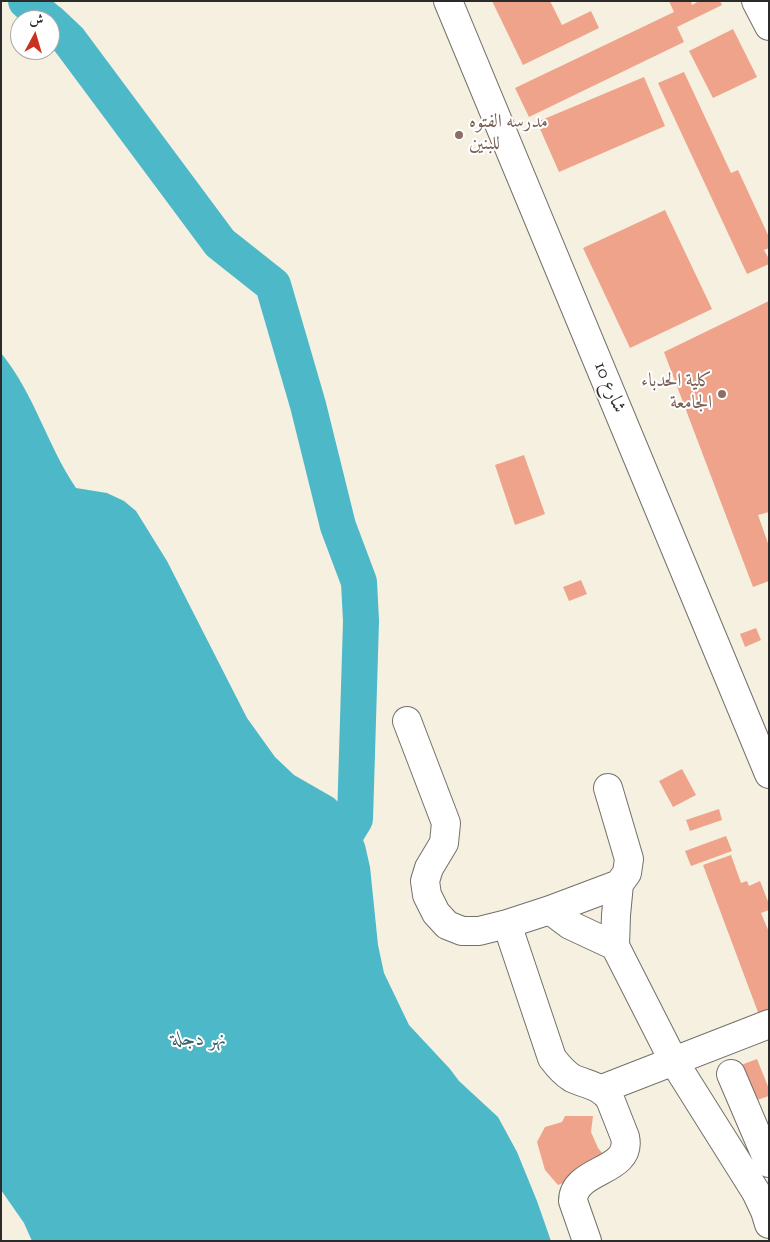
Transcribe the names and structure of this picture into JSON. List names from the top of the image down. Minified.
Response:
{"streets":{"street":["شارع 10"]},"water":["نهر دجلة"],"places":["مدرسه الفتوه للبنين","كلية الحدباء الجامعة"],"north":"top"}
